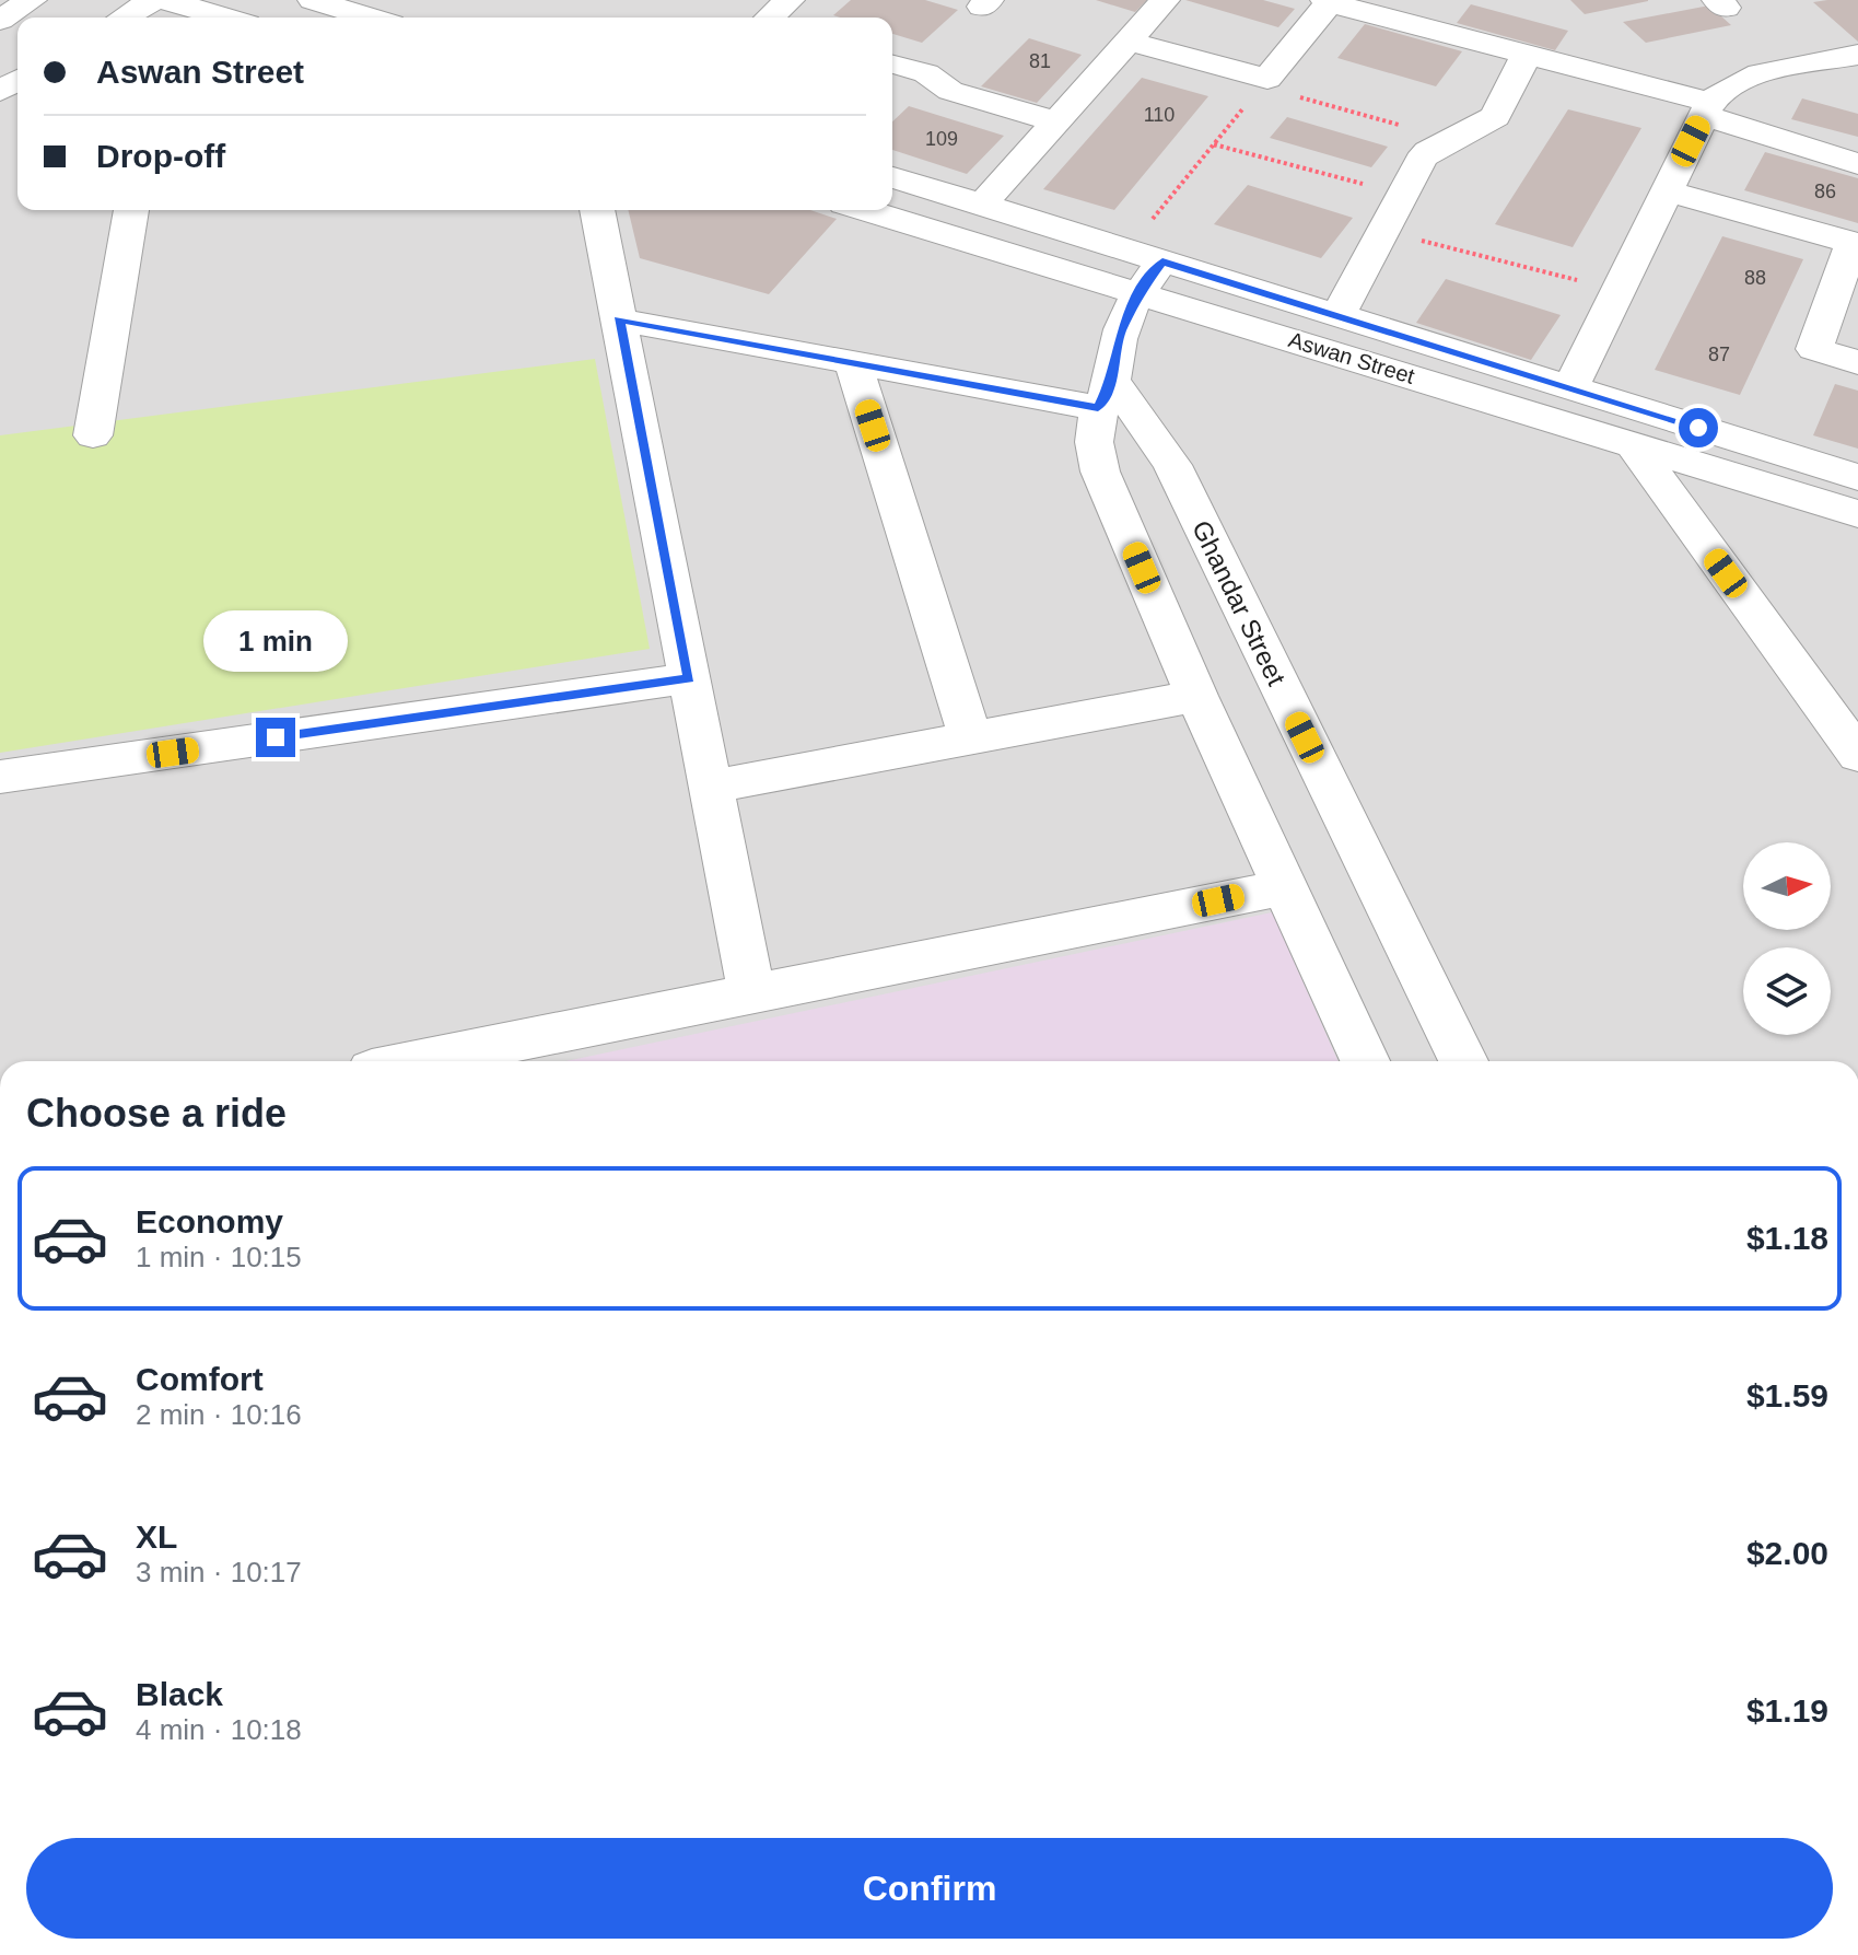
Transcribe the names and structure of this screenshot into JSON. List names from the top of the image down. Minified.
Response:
{"streets":{"street":["Aswan Street","Ghandar Street"]},"house_numbers":["81","110","109","86","88","87"],"north":"right","page":{"banner":["Aswan Street","Drop-off"],"bubble":"1 min","heading":"Choose a ride","list":[{"name":"Economy","note":"1 min · 10:15","value":"$1.18"},{"name":"Comfort","note":"2 min · 10:16","value":"$1.59"},{"name":"XL","note":"3 min · 10:17","value":"$2.00"},{"name":"Black","note":"4 min · 10:18","value":"$1.19"}],"buttons":"Confirm"}}
